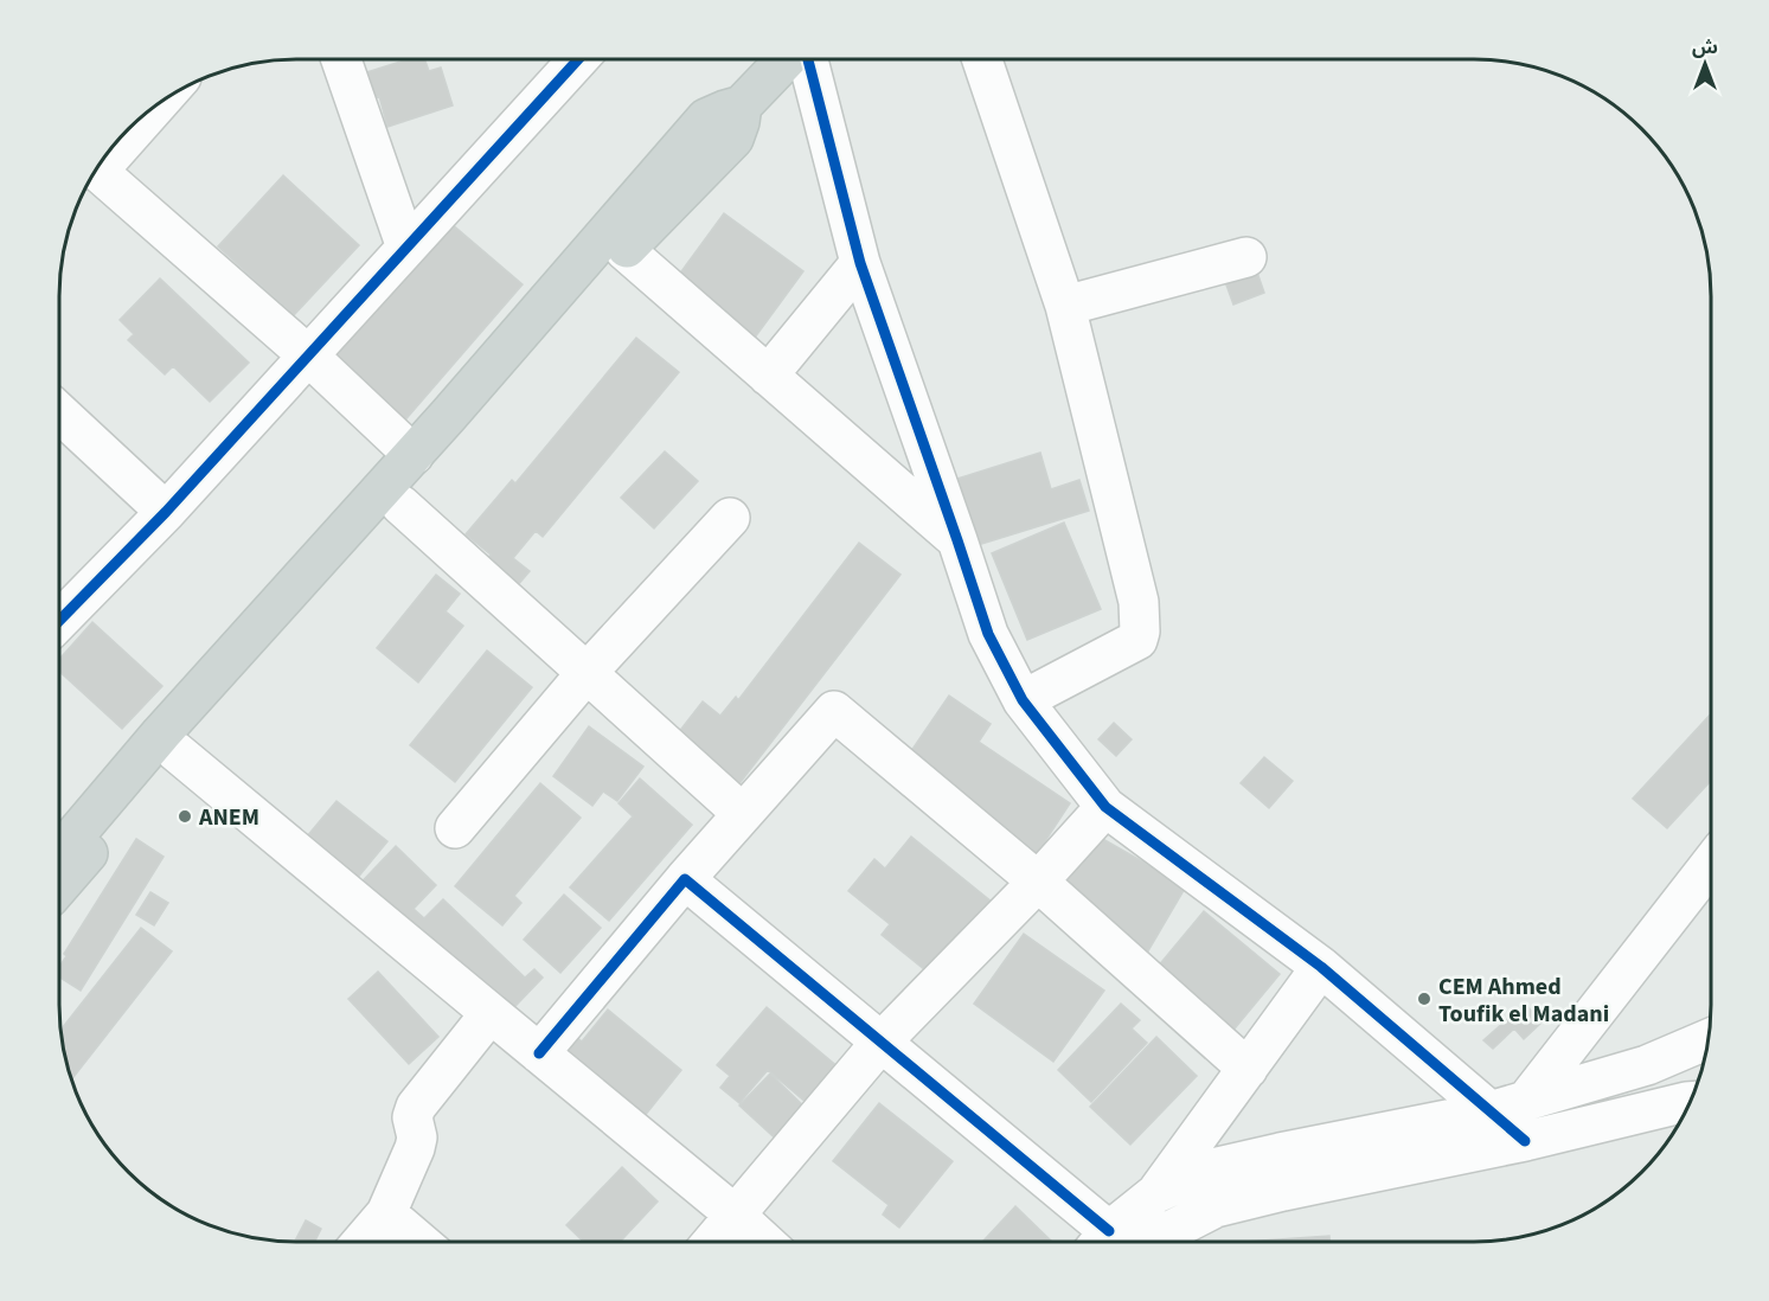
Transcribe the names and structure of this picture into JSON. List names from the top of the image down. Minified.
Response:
{"places":["ANEM","CEM Ahmed Toufik el Madani"],"north":"top"}
